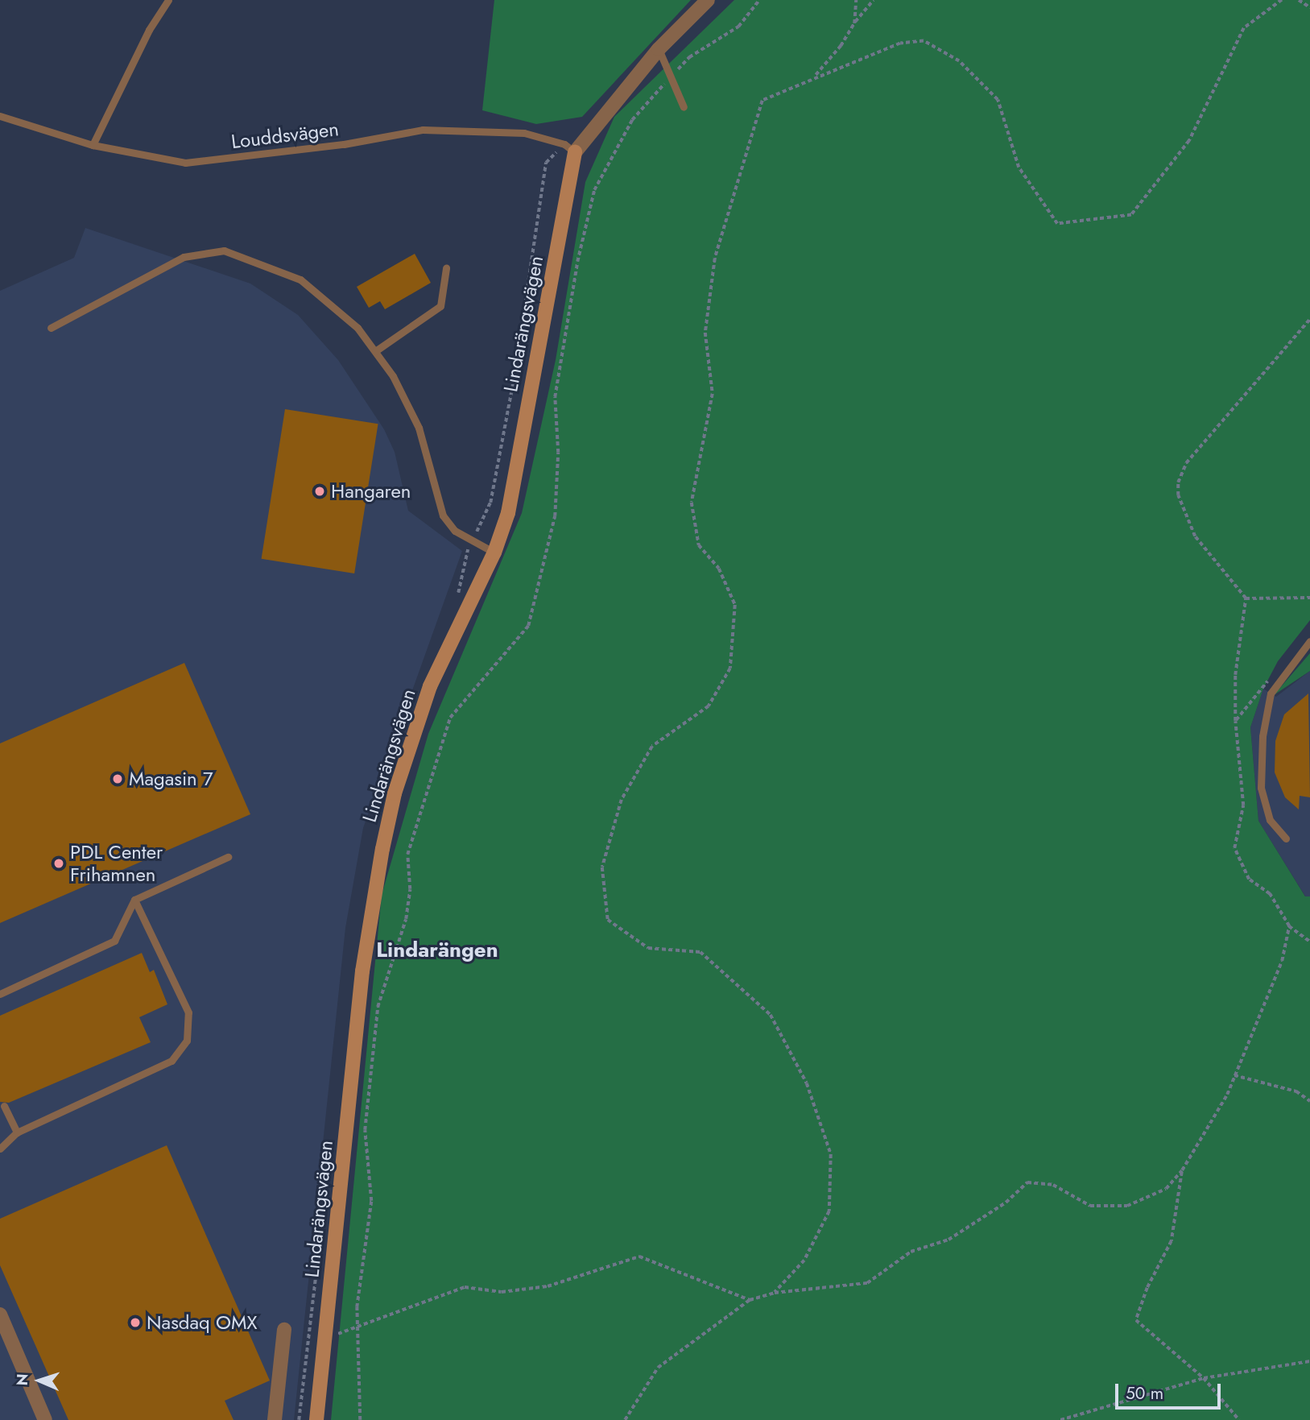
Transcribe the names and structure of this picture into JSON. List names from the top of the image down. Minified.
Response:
{"streets":{"street":["Lindarängsvägen"],"lane":["Louddsvägen"]},"crossings":[["Louddsvägen","Lindarängsvägen"]],"districts":["Lindarängen"],"places":["Hangaren","Magasin 7","PDL Center Frihamnen","Nasdaq OMX"],"scale_bar":"50 m","north":"left"}
